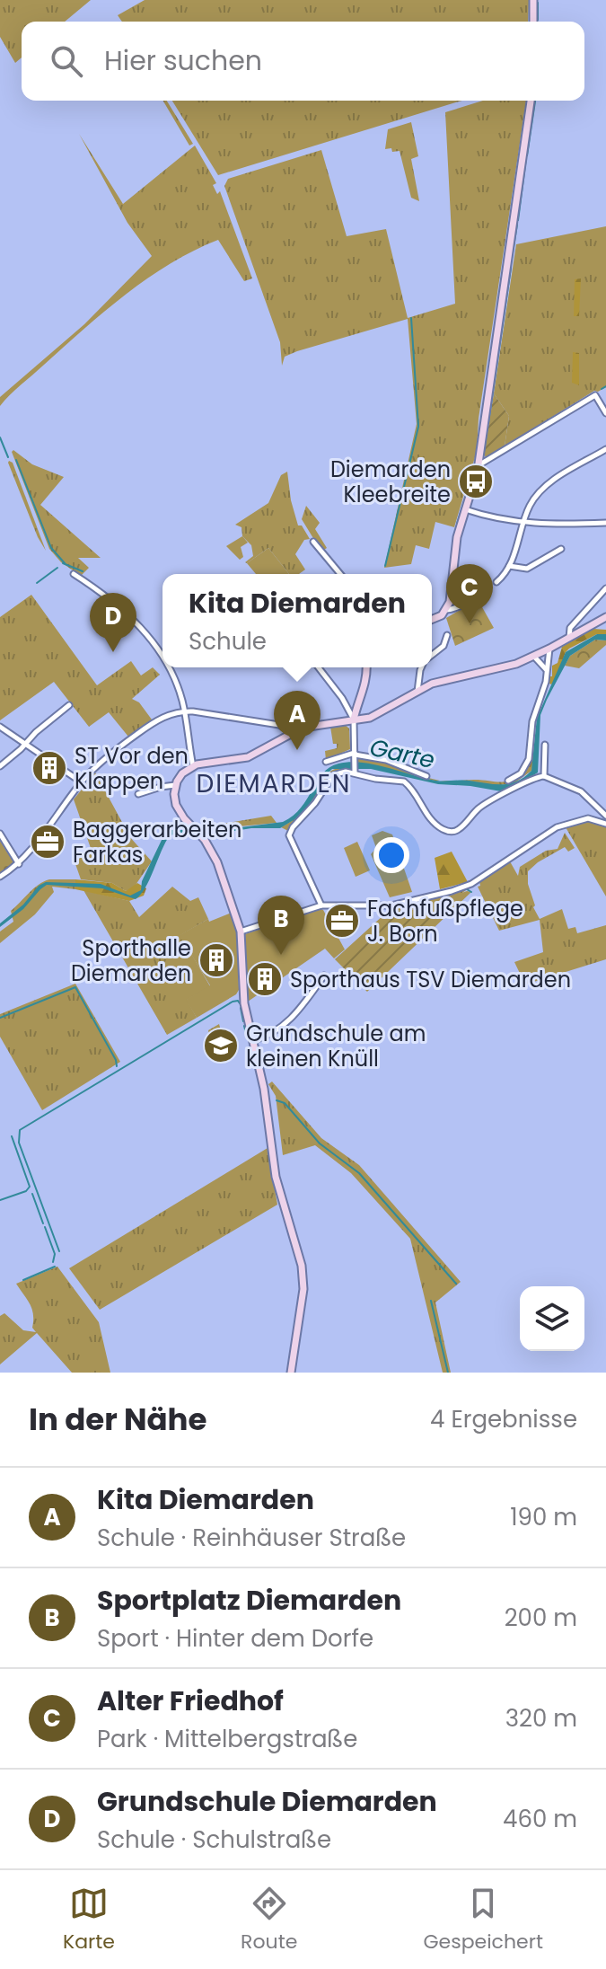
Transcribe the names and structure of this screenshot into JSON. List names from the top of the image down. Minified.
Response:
{"districts":["DIEMARDEN"],"water":["Garte"],"places":{"bus stop":["Diemarden Kleebreite"],"building":["ST Vor den Klappen","Sporthalle Diemarden","Sporthaus TSV Diemarden"],"office":["Baggerarbeiten Farkas","Fachfußpflege J. Born"],"school or university":["Grundschule am kleinen Knüll"]},"page":{"search":"Hier suchen","pins":["C","D","A","B"],"popup":["Kita Diemarden","Schule"],"heading":["In der Nähe","4 Ergebnisse"],"list":[{"mark":"A","name":"Kita Diemarden","note":"Schule · Reinhäuser Straße","value":"190 m"},{"mark":"B","name":"Sportplatz Diemarden","note":"Sport · Hinter dem Dorfe","value":"200 m"},{"mark":"C","name":"Alter Friedhof","note":"Park · Mittelbergstraße","value":"320 m"},{"mark":"D","name":"Grundschule Diemarden","note":"Schule · Schulstraße","value":"460 m"}],"nav":["Karte","Route","Gespeichert"]}}
